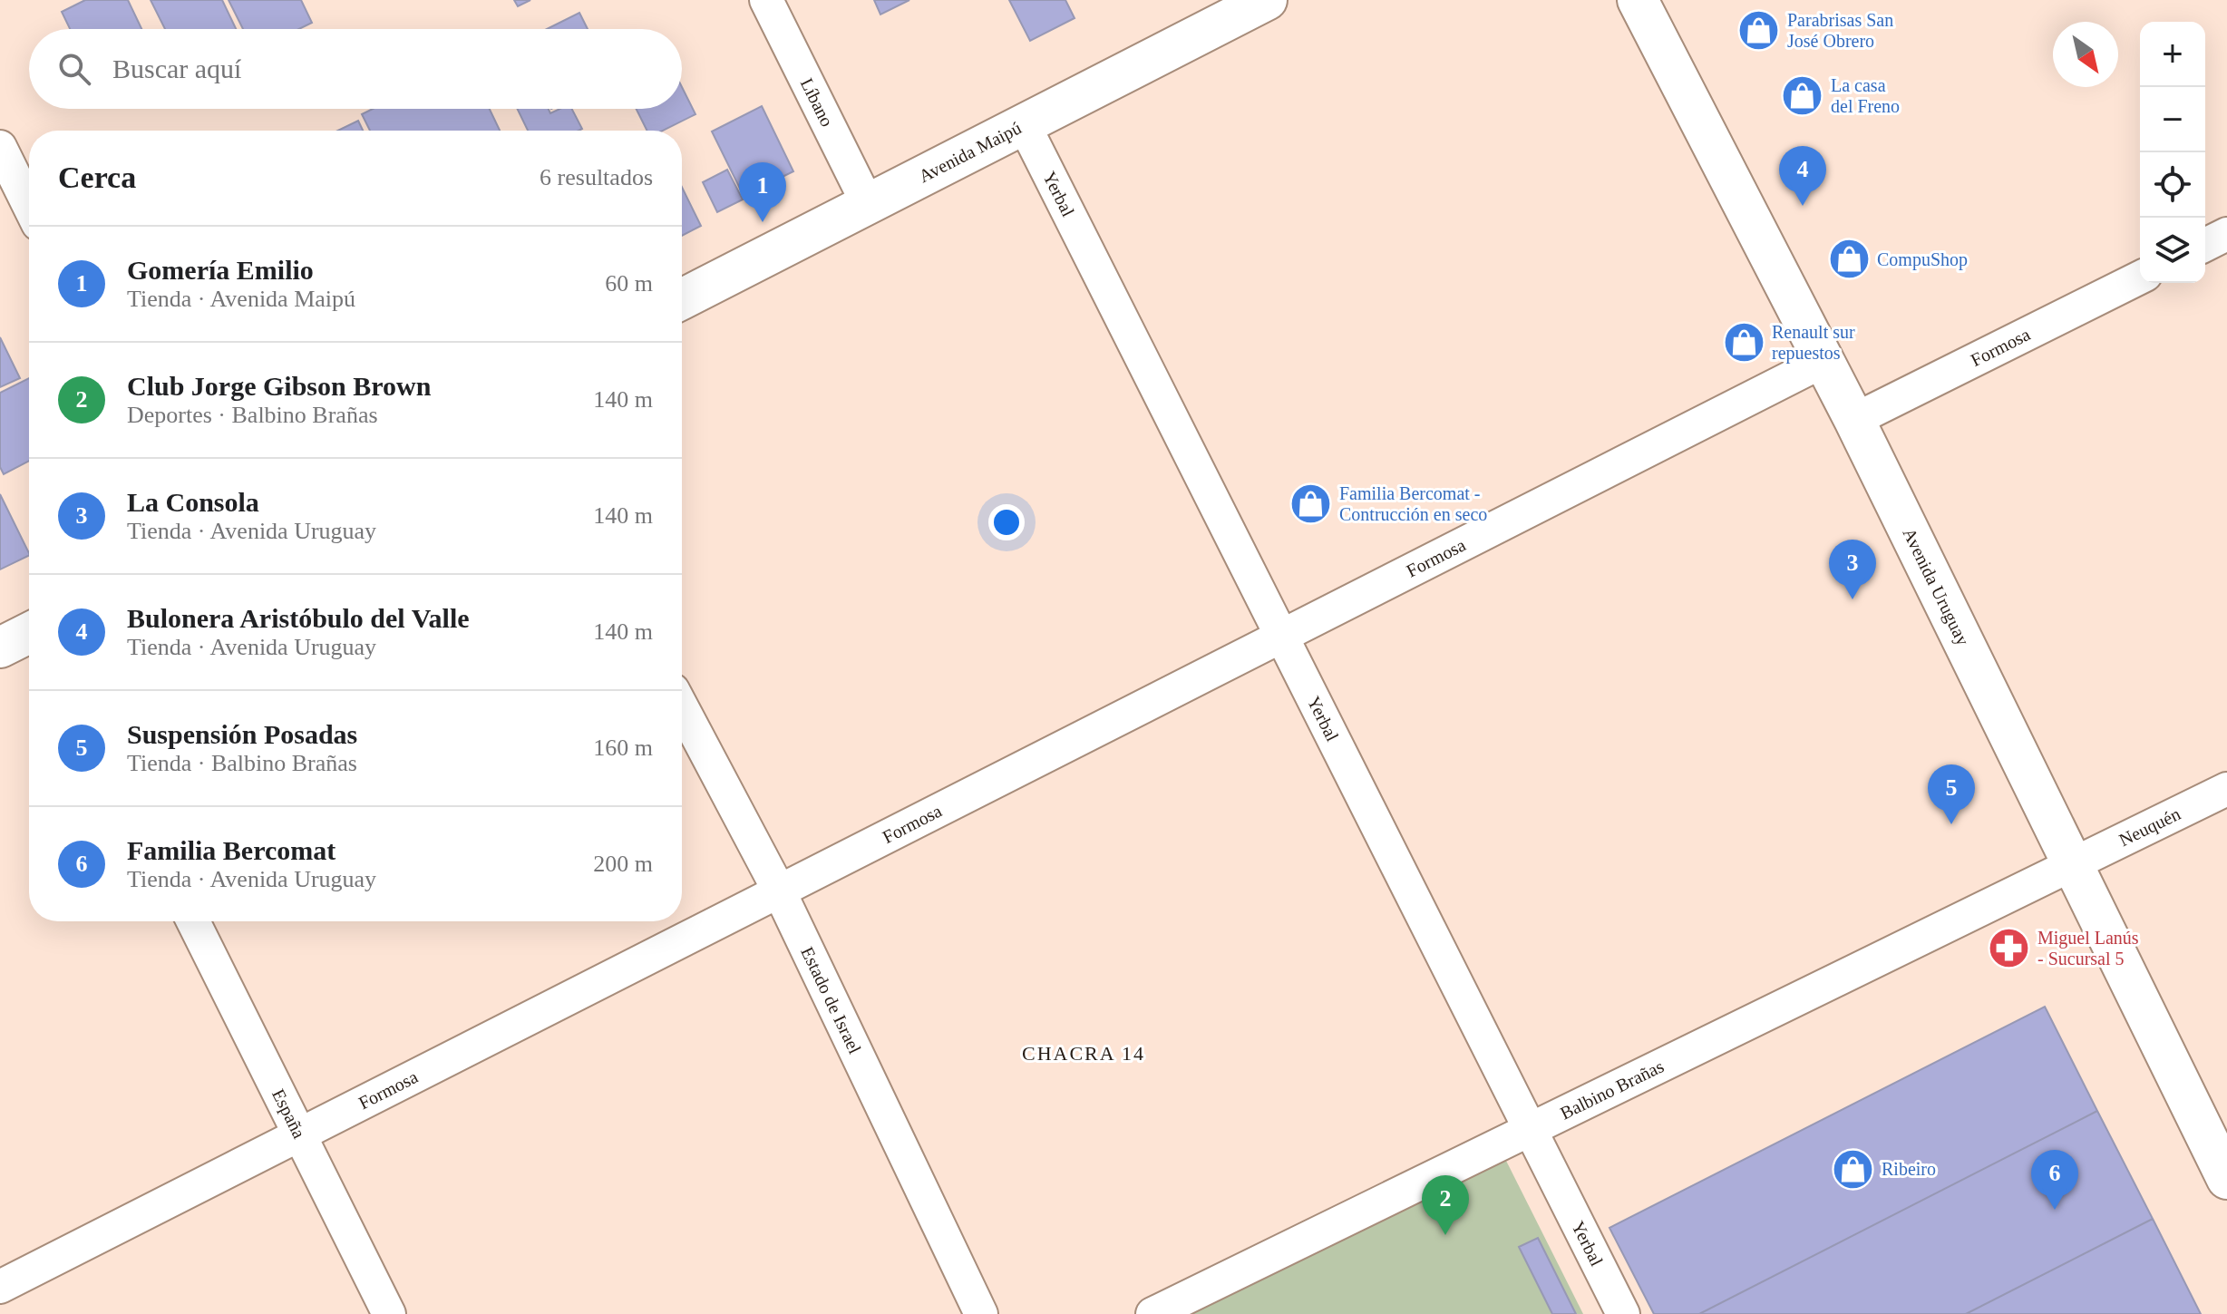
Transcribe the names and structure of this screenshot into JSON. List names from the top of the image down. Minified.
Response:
{"streets":{"main road":["Avenida Maipú","Avenida Uruguay"],"street":["Líbano","Yerbal","Formosa","Neuquén","Estado de Israel","Balbino Brañas","España"]},"crossings":[["Líbano","Avenida Maipú"],["Avenida Maipú","Yerbal"],["Yerbal","Formosa"],["Yerbal","Balbino Brañas"],["Formosa","Avenida Uruguay"],["Formosa","Estado de Israel"],["Formosa","España"],["Avenida Uruguay","Neuquén"],["Avenida Uruguay","Balbino Brañas"],["Neuquén","Balbino Brañas"]],"districts":["CHACRA 14"],"places":{"shop":["Parabrisas San José Obrero","La casa del Freno","CompuShop","Renault sur repuestos","Familia Bercomat - Contrucción en seco","Ribeiro"],"pharmacy":["Miguel Lanús - Sucursal 5"]},"north":"bottom right","page":{"map_buttons":["+","−"],"search":"Buscar aquí","heading":["Cerca","6 resultados"],"pins":["4","1","3","5","6","2"],"list":[{"mark":"1","name":"Gomería Emilio","note":"Tienda · Avenida Maipú","value":"60 m"},{"mark":"2","name":"Club Jorge Gibson Brown","note":"Deportes · Balbino Brañas","value":"140 m"},{"mark":"3","name":"La Consola","note":"Tienda · Avenida Uruguay","value":"140 m"},{"mark":"4","name":"Bulonera Aristóbulo del Valle","note":"Tienda · Avenida Uruguay","value":"140 m"},{"mark":"5","name":"Suspensión Posadas","note":"Tienda · Balbino Brañas","value":"160 m"},{"mark":"6","name":"Familia Bercomat","note":"Tienda · Avenida Uruguay","value":"200 m"}]}}
